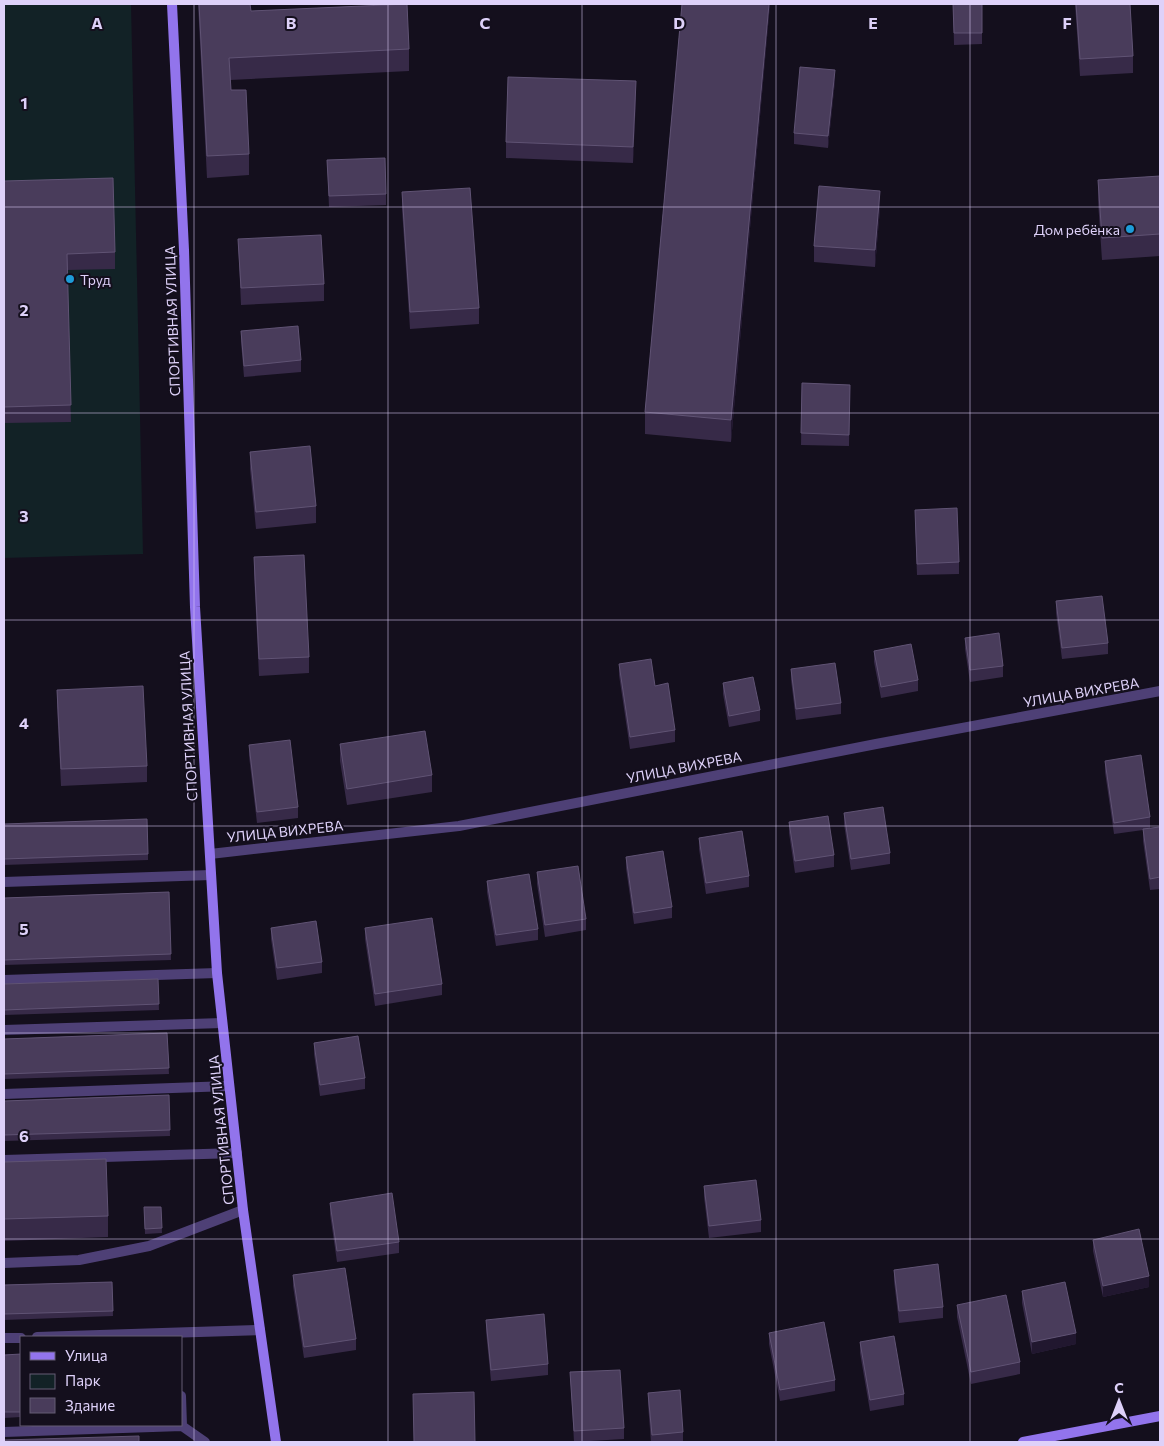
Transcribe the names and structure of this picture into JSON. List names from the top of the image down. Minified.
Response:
{"streets":{"street":["СПОРТИВНАЯ УЛИЦА","УЛИЦА ВИХРЕВА"]},"crossings":[["СПОРТИВНАЯ УЛИЦА","УЛИЦА ВИХРЕВА"]],"places":["Дом ребёнка","Труд"],"legend":["Улица","Парк","Здание"],"north":"top","grid":{"columns":["A","B","C","D","E","F"],"rows":["1","2","3","4","5","6"]}}
